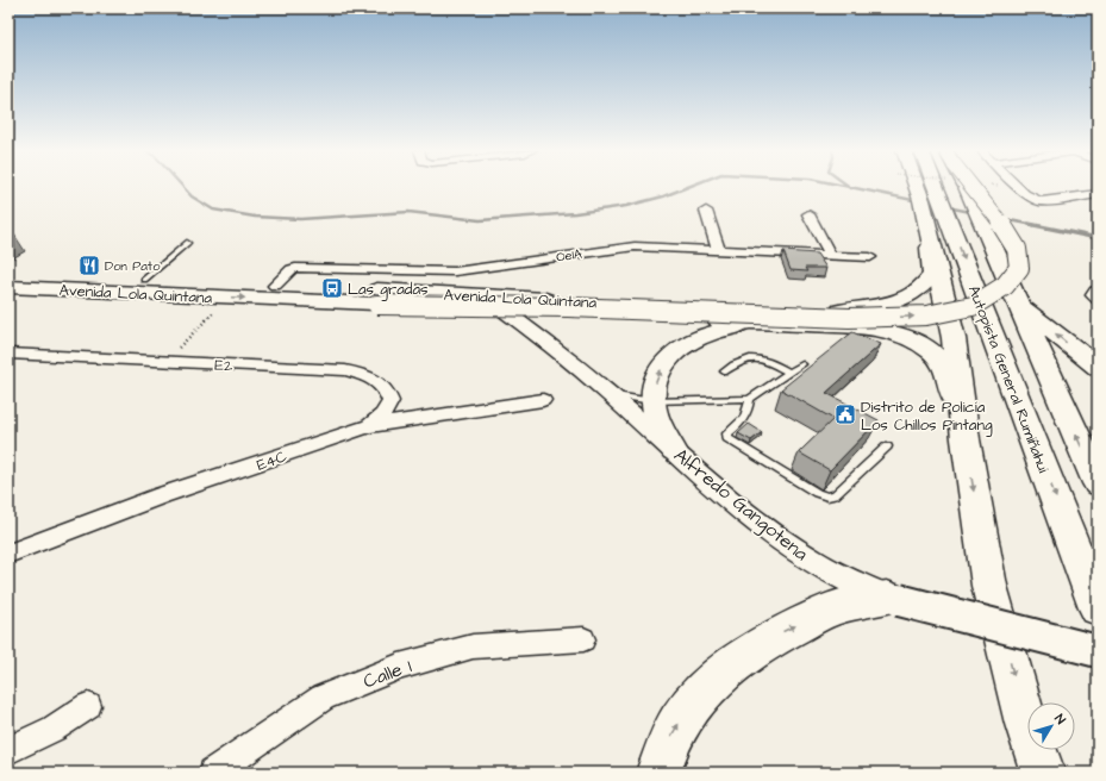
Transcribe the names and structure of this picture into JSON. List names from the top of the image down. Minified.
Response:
{"streets":{"main road":["Avenida Lola Quintana","Autopista General Rumiñahui"],"street":["Oe1A","E2","E4C","Alfredo Gangotena","Calle 1"]},"crossings":[["Oe1A","Avenida Lola Quintana"],["Avenida Lola Quintana","Autopista General Rumiñahui"],["Avenida Lola Quintana","Alfredo Gangotena"],["E2","E4C"]],"places":{"restaurant":["Don Pato"],"bus stop":["Las gradas"],"public building":["Distrito de Policía Los Chillos Pintang"]},"north":"top right"}
